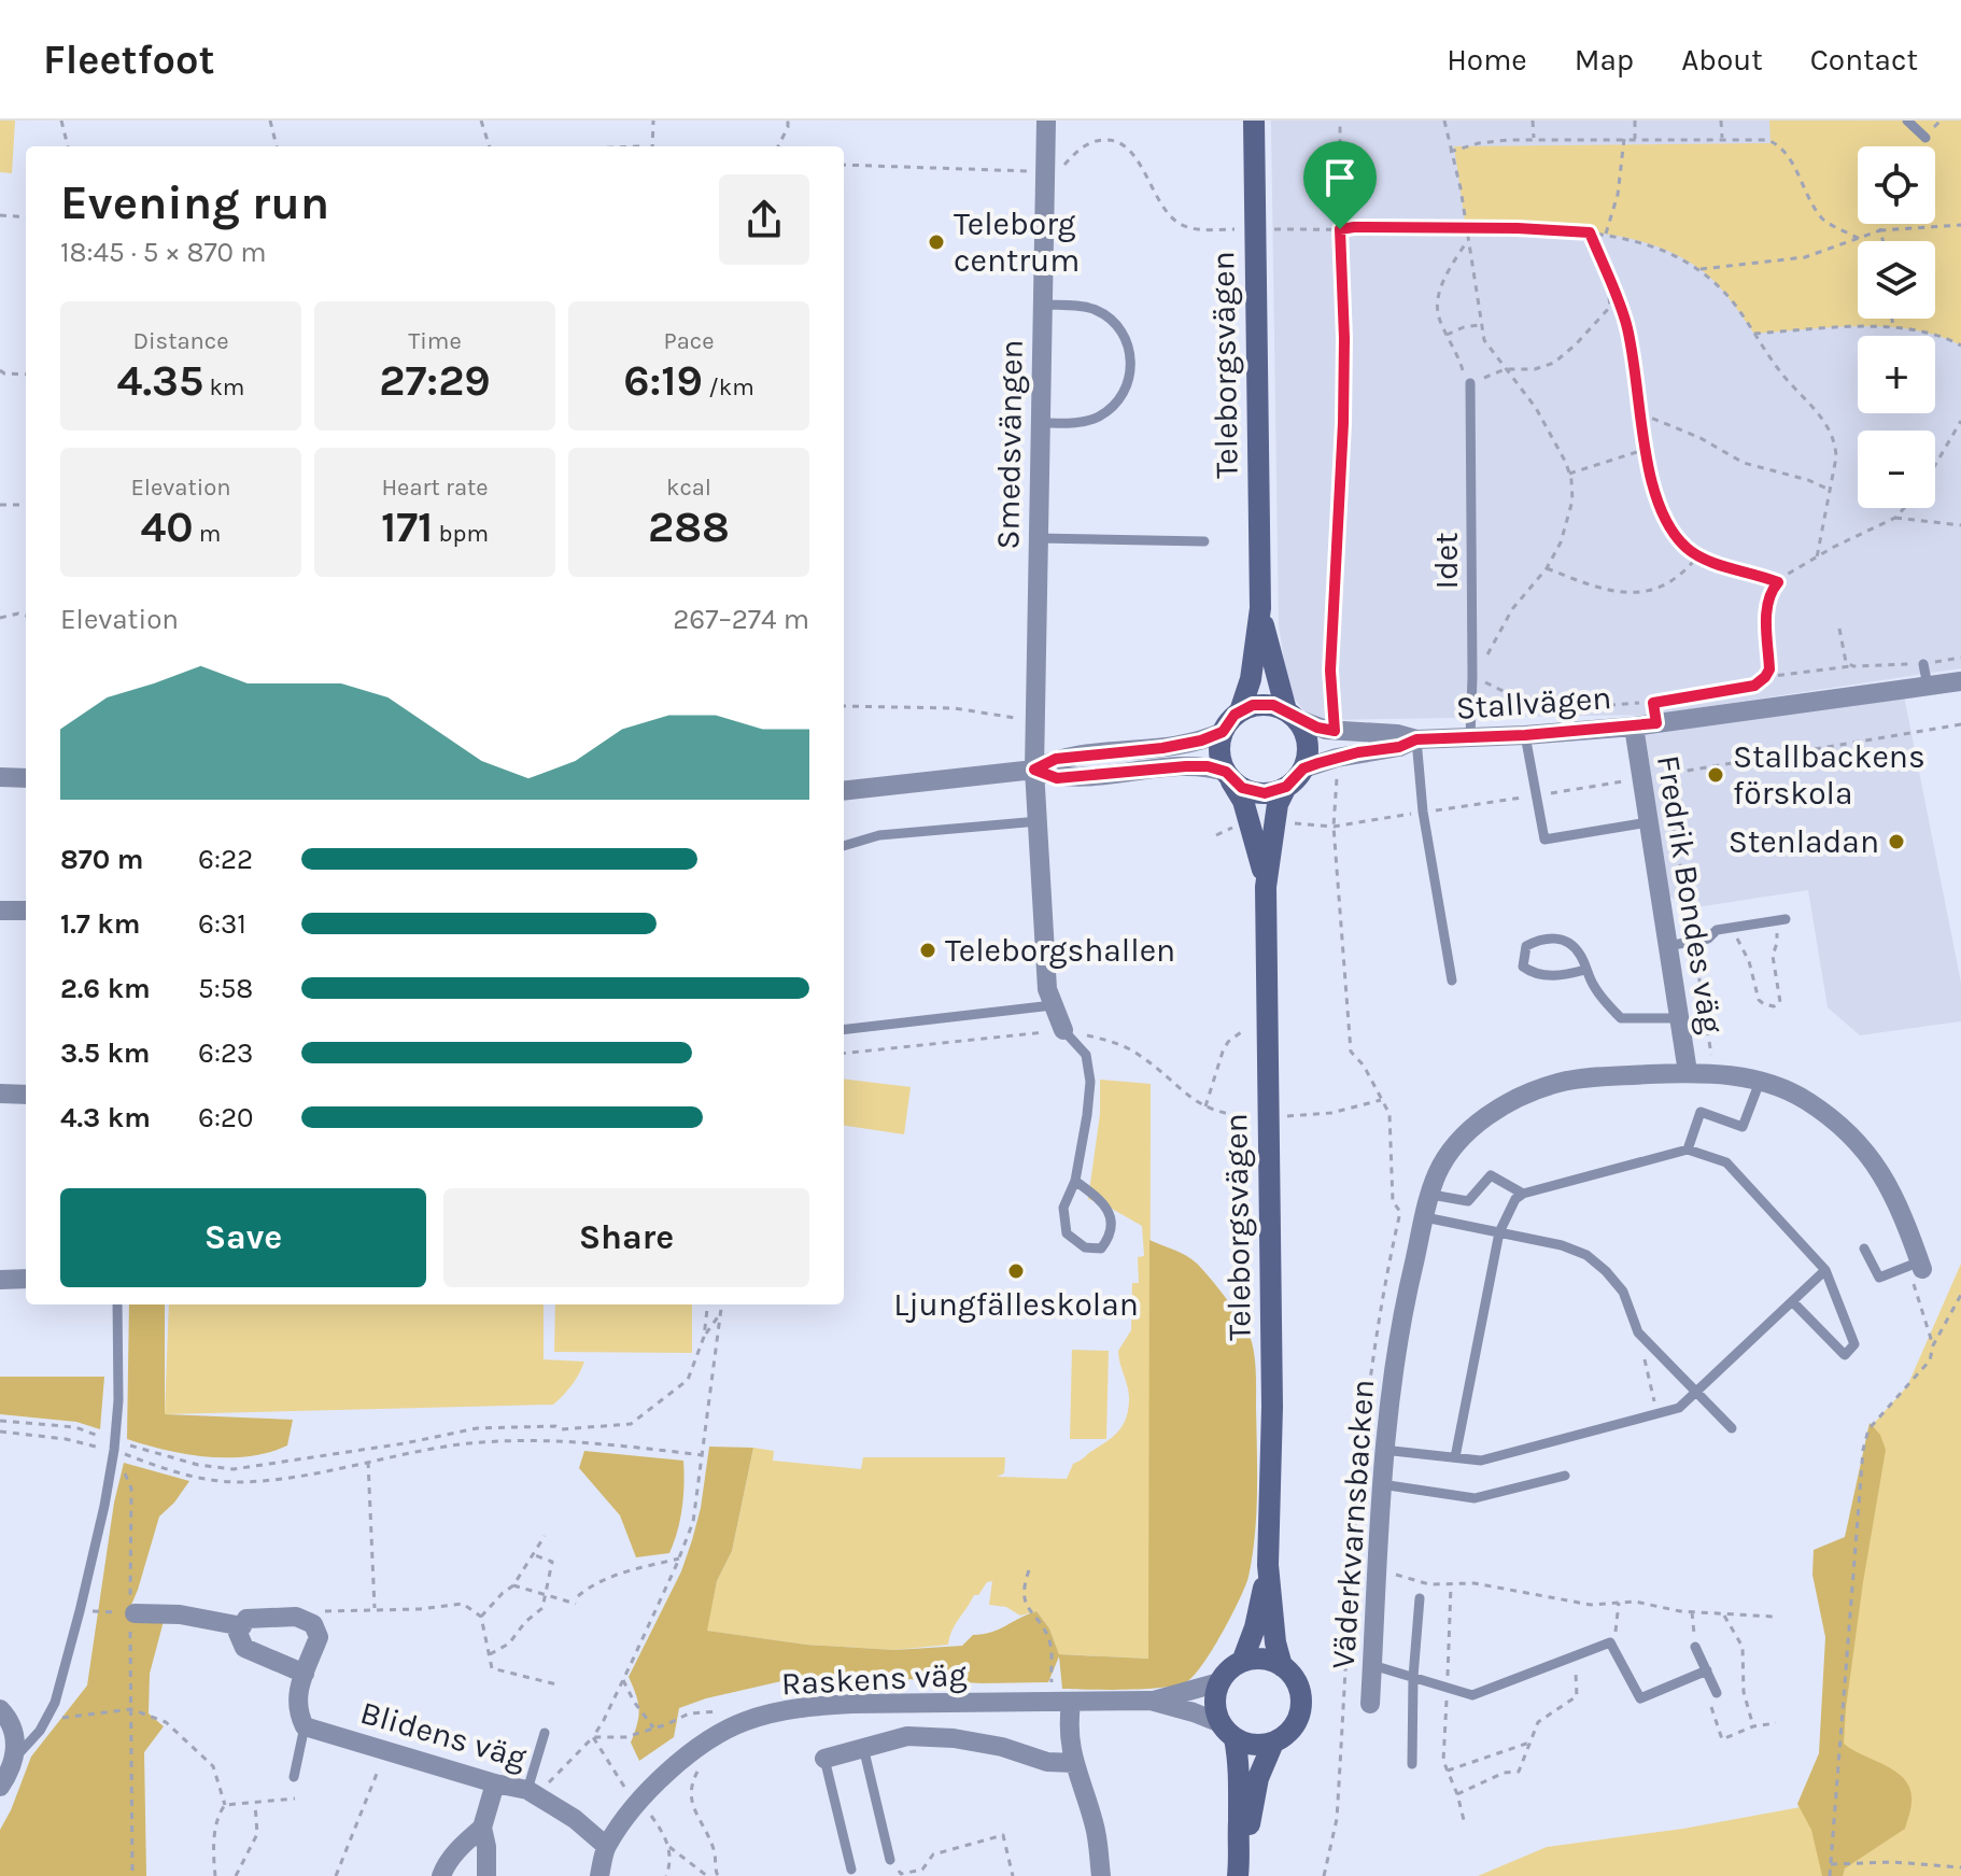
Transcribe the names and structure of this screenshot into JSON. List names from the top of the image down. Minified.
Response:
{"streets":{"main road":["Teleborgsvägen"],"street":["Smedsvängen","Stallvägen","Fredrik Bondes väg","Väderkvarnsbacken","Raskens väg","Blidens väg"],"lane":["Idet"]},"crossings":[["Teleborgsvägen","Stallvägen"],["Teleborgsvägen","Raskens väg"],["Idet","Stallvägen"],["Stallvägen","Fredrik Bondes väg"],["Fredrik Bondes väg","Väderkvarnsbacken"],["Raskens väg","Blidens väg"]],"places":["Teleborg centrum","Stallbackens förskola","Stenladan","Teleborgshallen","Ljungfälleskolan"],"page":{"header":"Fleetfoot","nav":["Home","Map","About","Contact"],"map_buttons":["+","−"],"heading":["Evening run","18:45 · 5 × 870 m"],"stats":[["Distance","4.35 km"],["Time","27:29"],["Pace","6:19 /km"],["Elevation","40 m"],["Heart rate","171 bpm"],["kcal","288"]],"chart":["Elevation","267–274 m"],"list":[{"name":"870 m","note":"6:22"},{"name":"1.7 km","note":"6:31"},{"name":"2.6 km","note":"5:58"},{"name":"3.5 km","note":"6:23"},{"name":"4.3 km","note":"6:20"}],"buttons":["Save","Share"]}}
